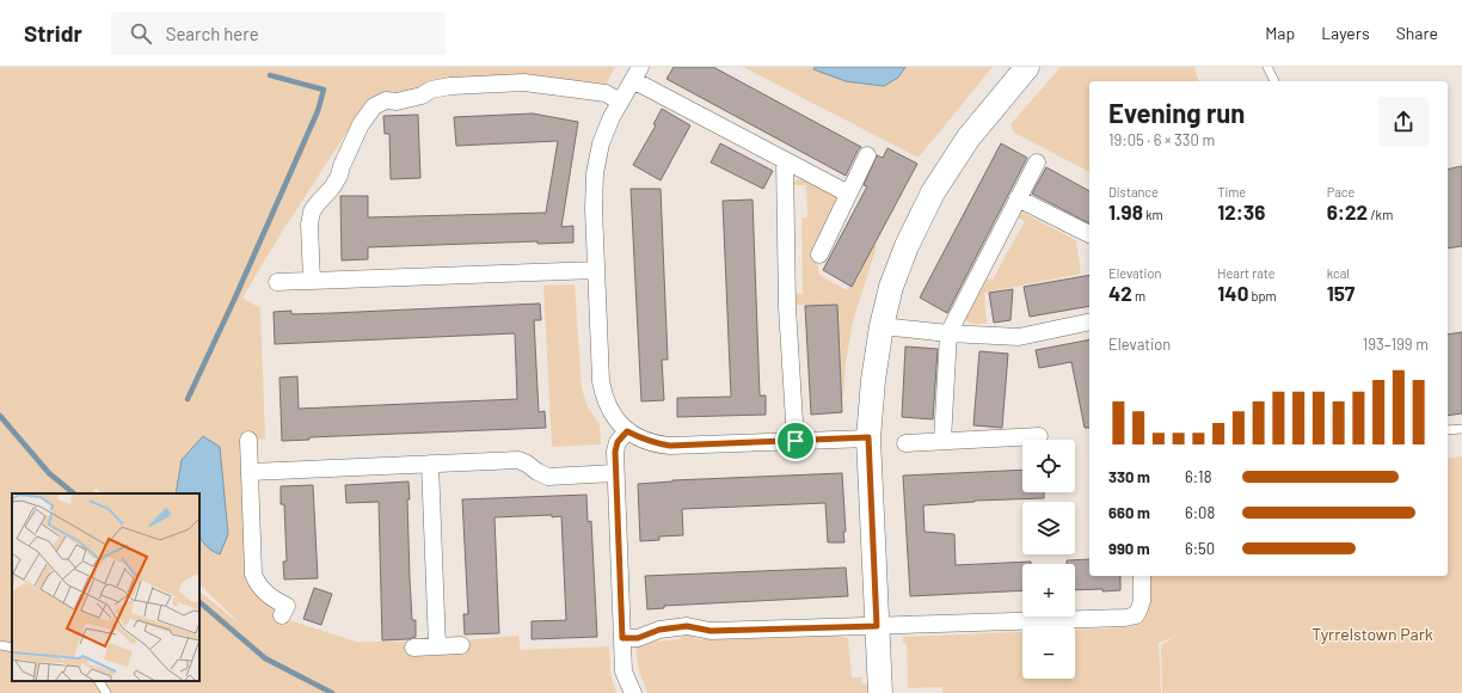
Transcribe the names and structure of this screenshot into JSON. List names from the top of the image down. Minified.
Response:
{"parks":["Tyrrelstown Park"],"page":{"header":"Stridr","search":"Search here","nav":["Map","Layers","Share"],"heading":["Evening run","19:05 · 6 × 330 m"],"stats":[["Distance","1.98 km"],["Time","12:36"],["Pace","6:22 /km"],["Elevation","42 m"],["Heart rate","140 bpm"],["kcal","157"]],"chart":["Elevation","193–199 m"],"map_buttons":["+","−"],"list":[{"name":"330 m","note":"6:18"},{"name":"660 m","note":"6:08"},{"name":"990 m","note":"6:50"}]}}
